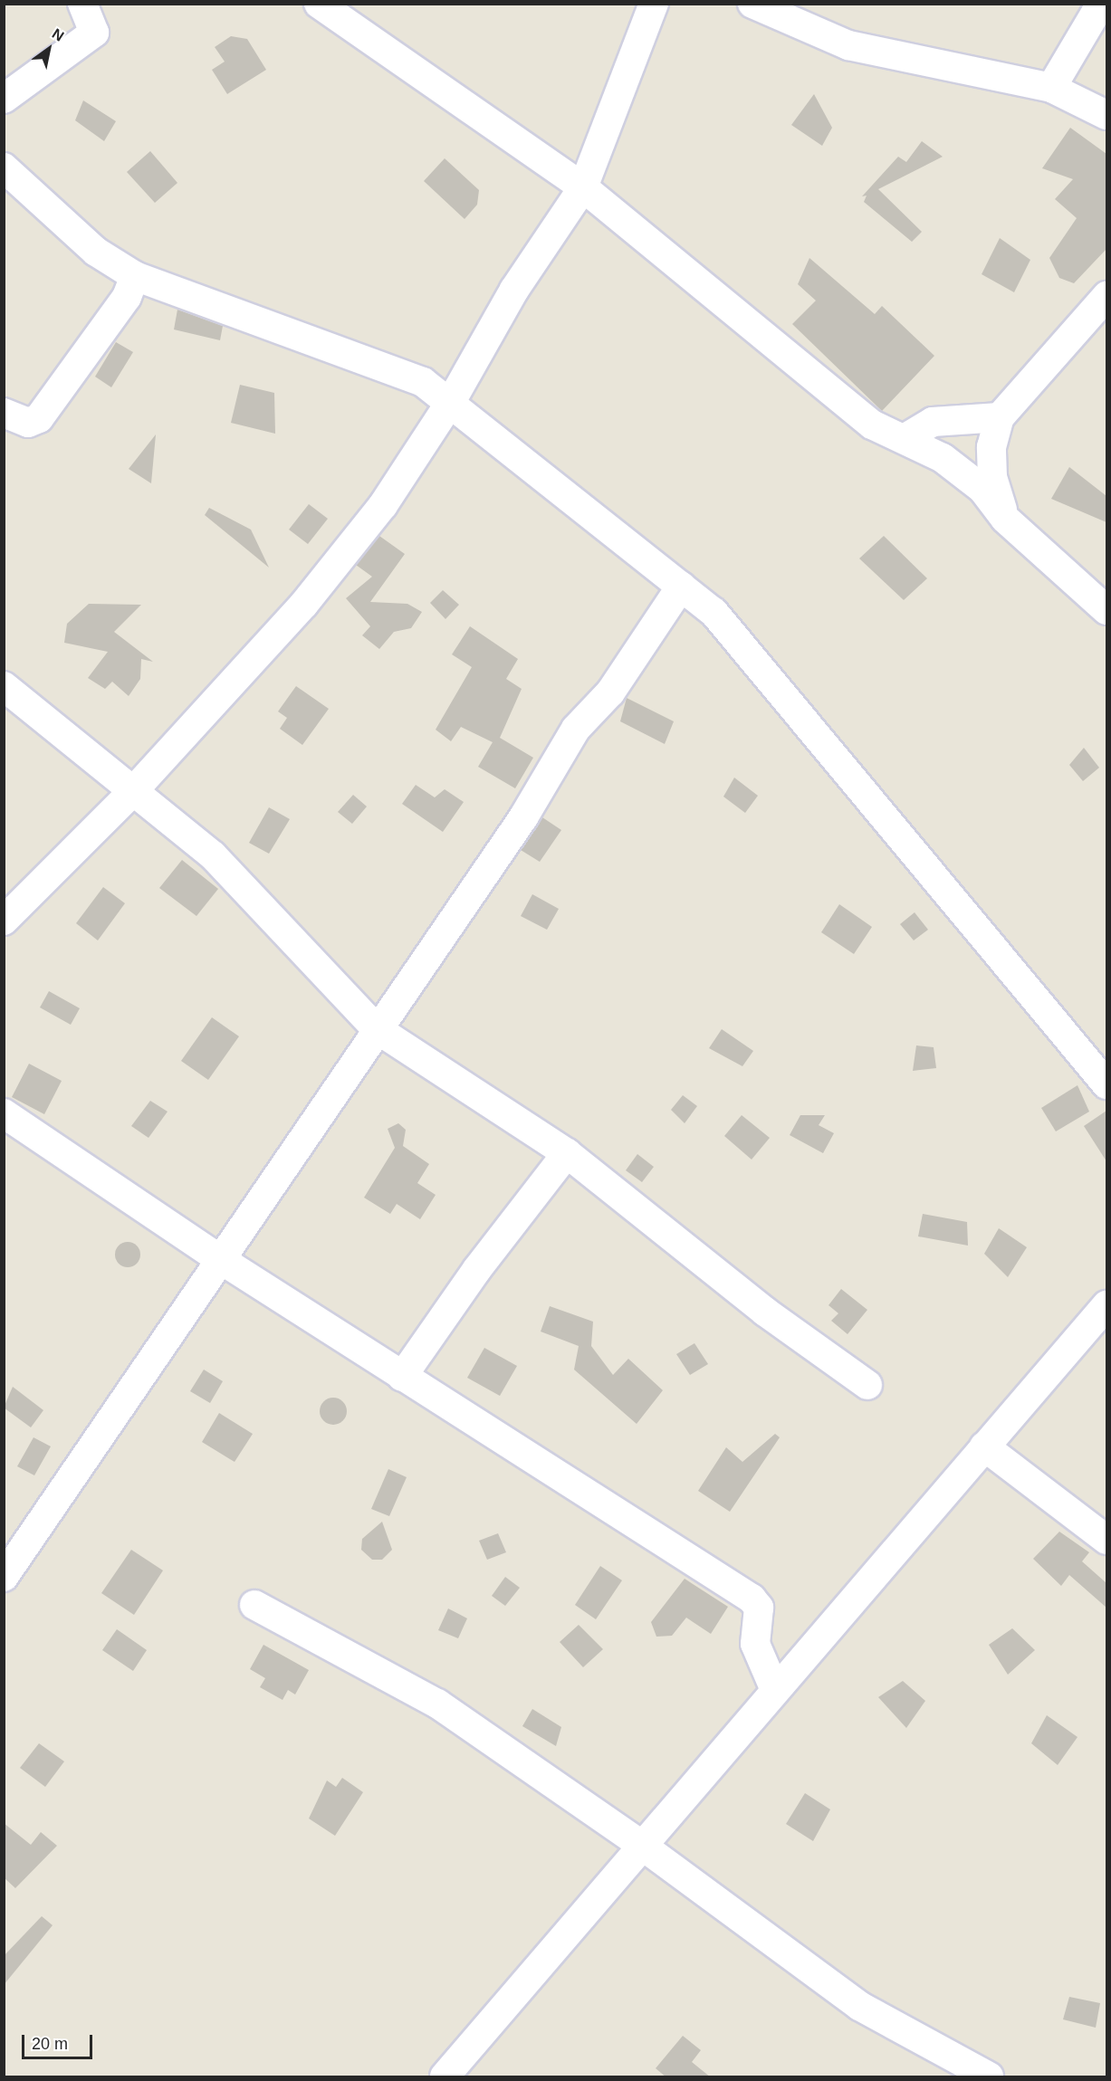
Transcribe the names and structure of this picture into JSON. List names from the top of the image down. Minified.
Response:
{"scale_bar":"20 m","north":"top right"}
